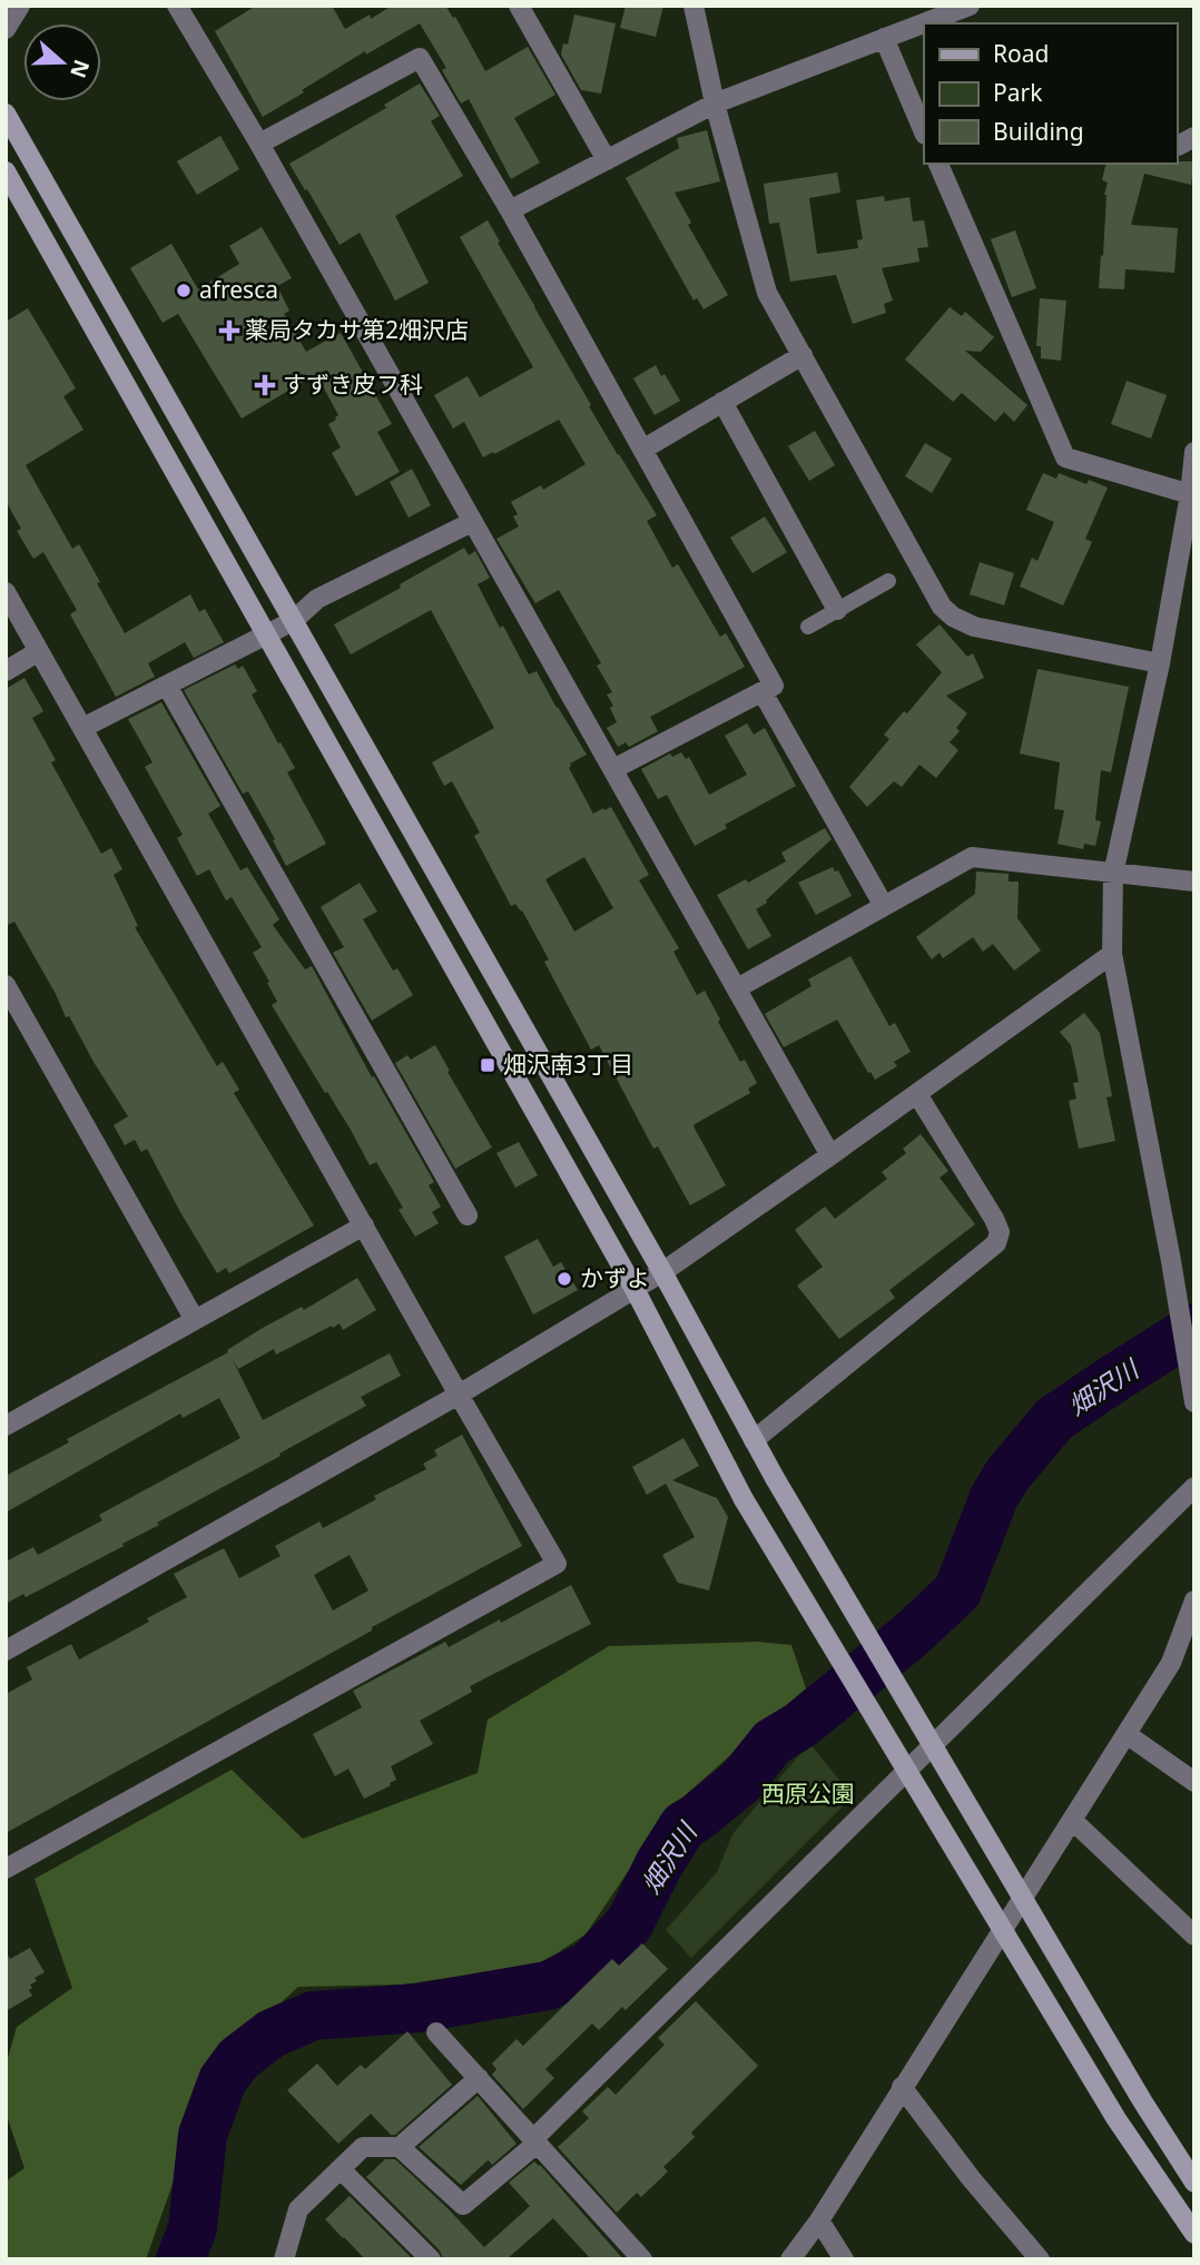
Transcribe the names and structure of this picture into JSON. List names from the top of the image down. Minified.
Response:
{"water":["畑沢川"],"parks":["西原公園"],"places":{"other":["afresca","かずよ"],"health":["薬局タカサ第2畑沢店","すずき皮フ科"],"transit":["畑沢南3丁目"]},"legend":["Road","Park","Building"],"north":"right"}
